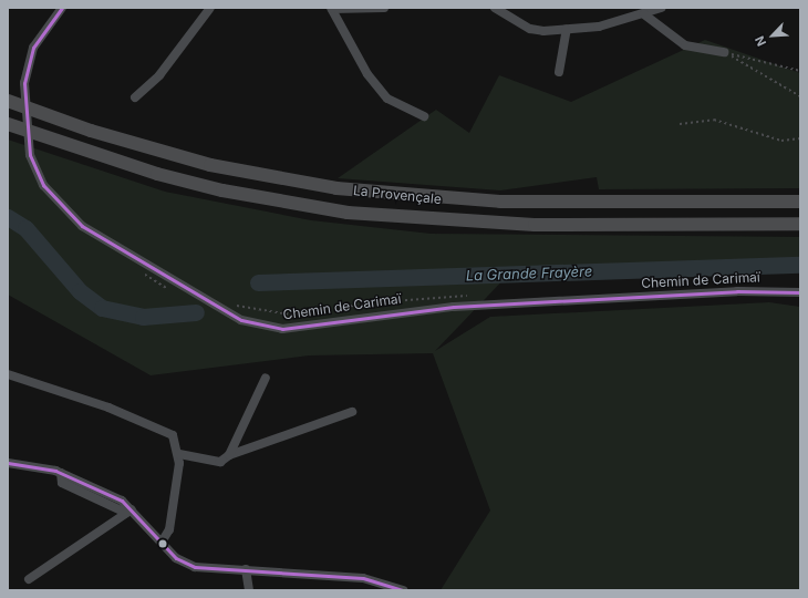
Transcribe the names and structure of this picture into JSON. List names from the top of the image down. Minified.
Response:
{"streets":{"highway":["La Provençale"],"street":["Chemin de Carimaï"]},"water":["La Grande Frayère"],"north":"bottom left"}
